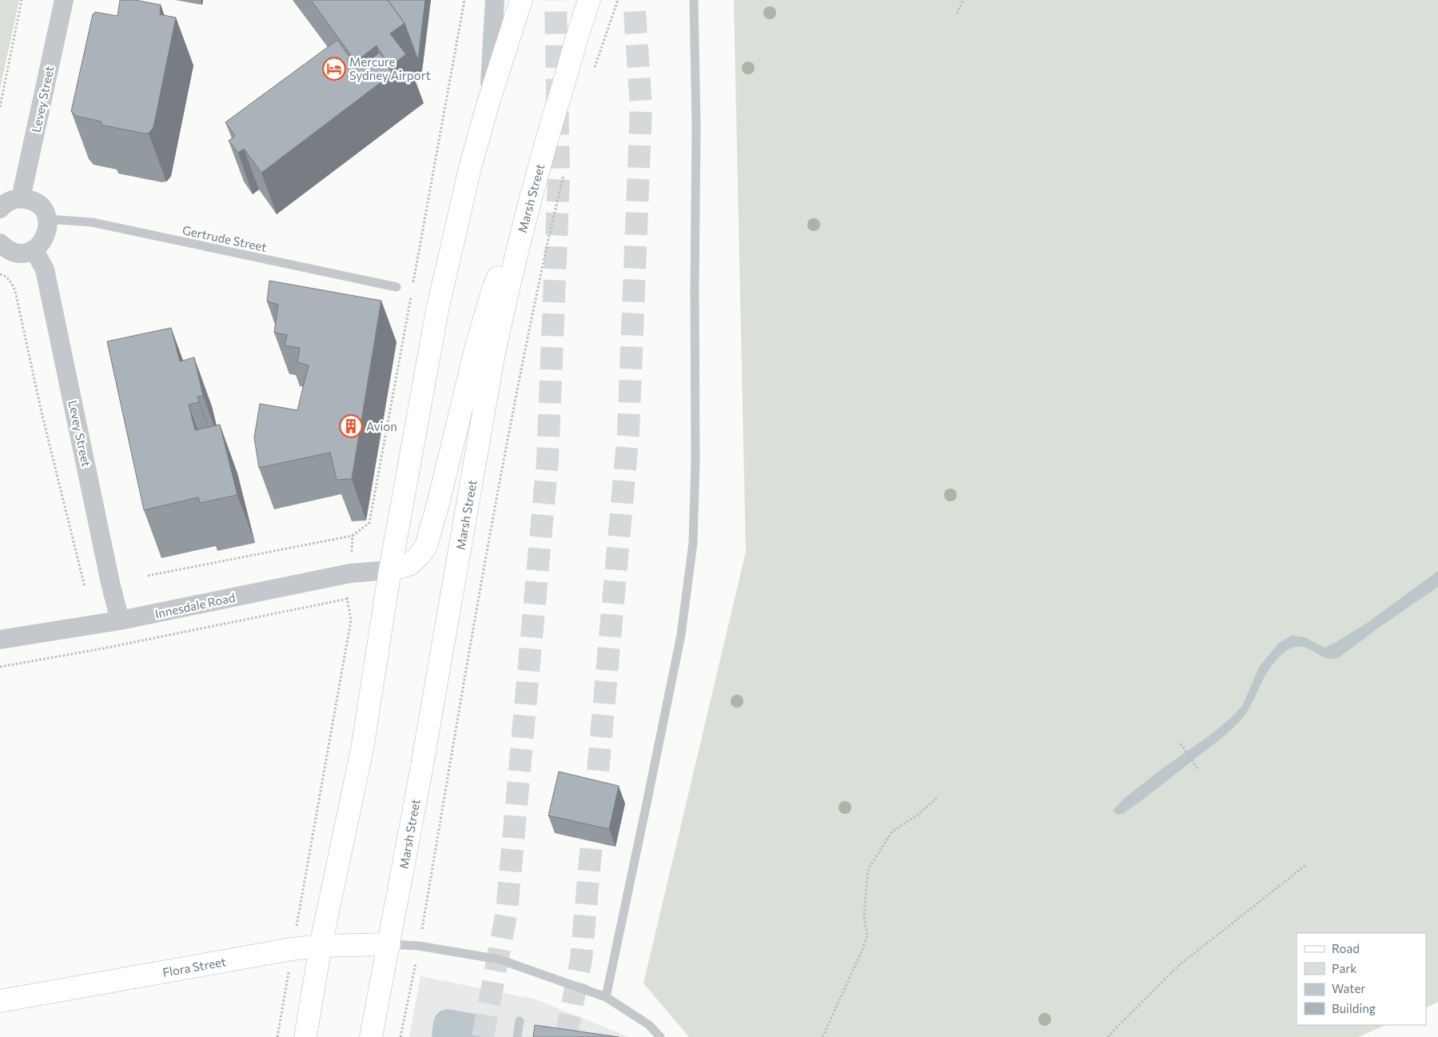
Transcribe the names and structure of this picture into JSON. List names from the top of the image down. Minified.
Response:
{"streets":{"main road":["Marsh Street","Flora Street"],"street":["Levey Street","Innesdale Road"],"lane":["Gertrude Street"]},"crossings":[["Levey Street","Innesdale Road"],["Marsh Street","Flora Street"]],"places":{"hotel":["Mercure Sydney Airport"],"building":["Avion"]},"legend":["Road","Park","Water","Building"]}
